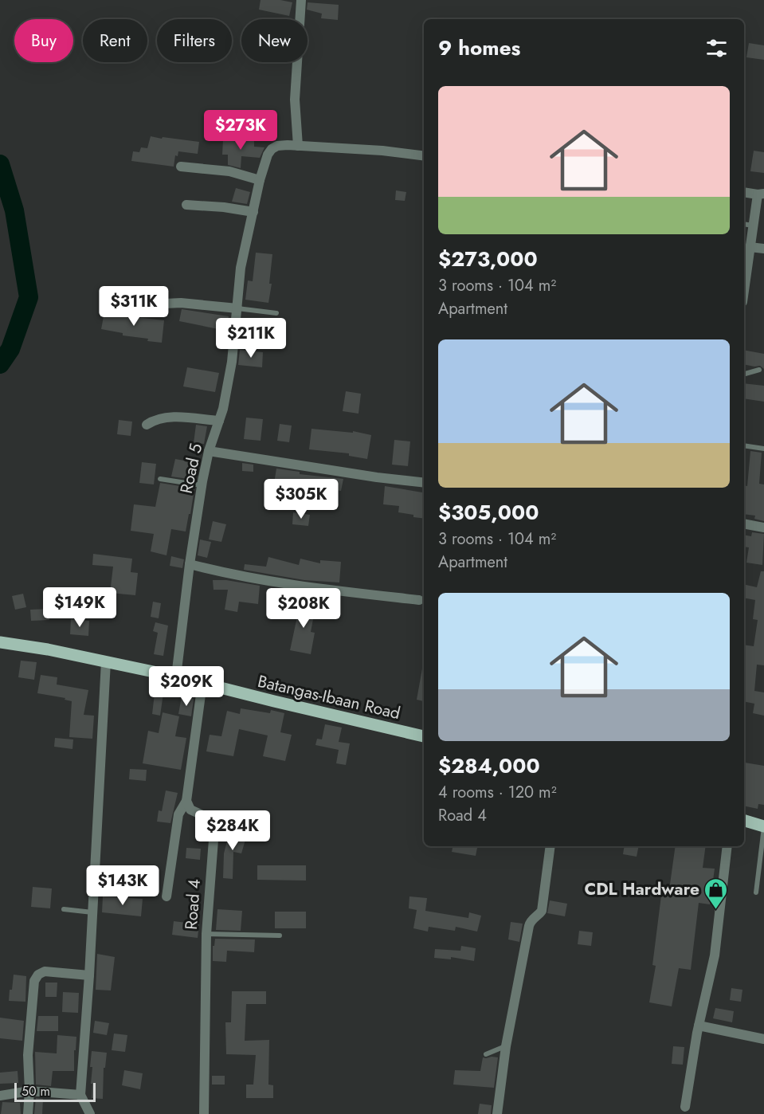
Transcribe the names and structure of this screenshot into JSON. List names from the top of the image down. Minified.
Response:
{"streets":{"main road":["Batangas-Ibaan Road"],"street":["Road 5","Road 4"]},"crossings":[["Road 5","Batangas-Ibaan Road"]],"places":{"shop":["CDL Hardware"]},"scale_bar":"50 m","page":{"chip":["Buy","Rent","Filters","New"],"heading":"9 homes","list":[{"name":"$273,000","note":"3 rooms · 104 m² · Apartment"},{"name":"$305,000","note":"3 rooms · 104 m² · Apartment"},{"name":"$284,000","note":"4 rooms · 120 m² · Road 4"}],"price":["$273K","$311K","$211K","$305K","$149K","$208K","$209K","$284K","$143K"],"scale":"50 m"}}
